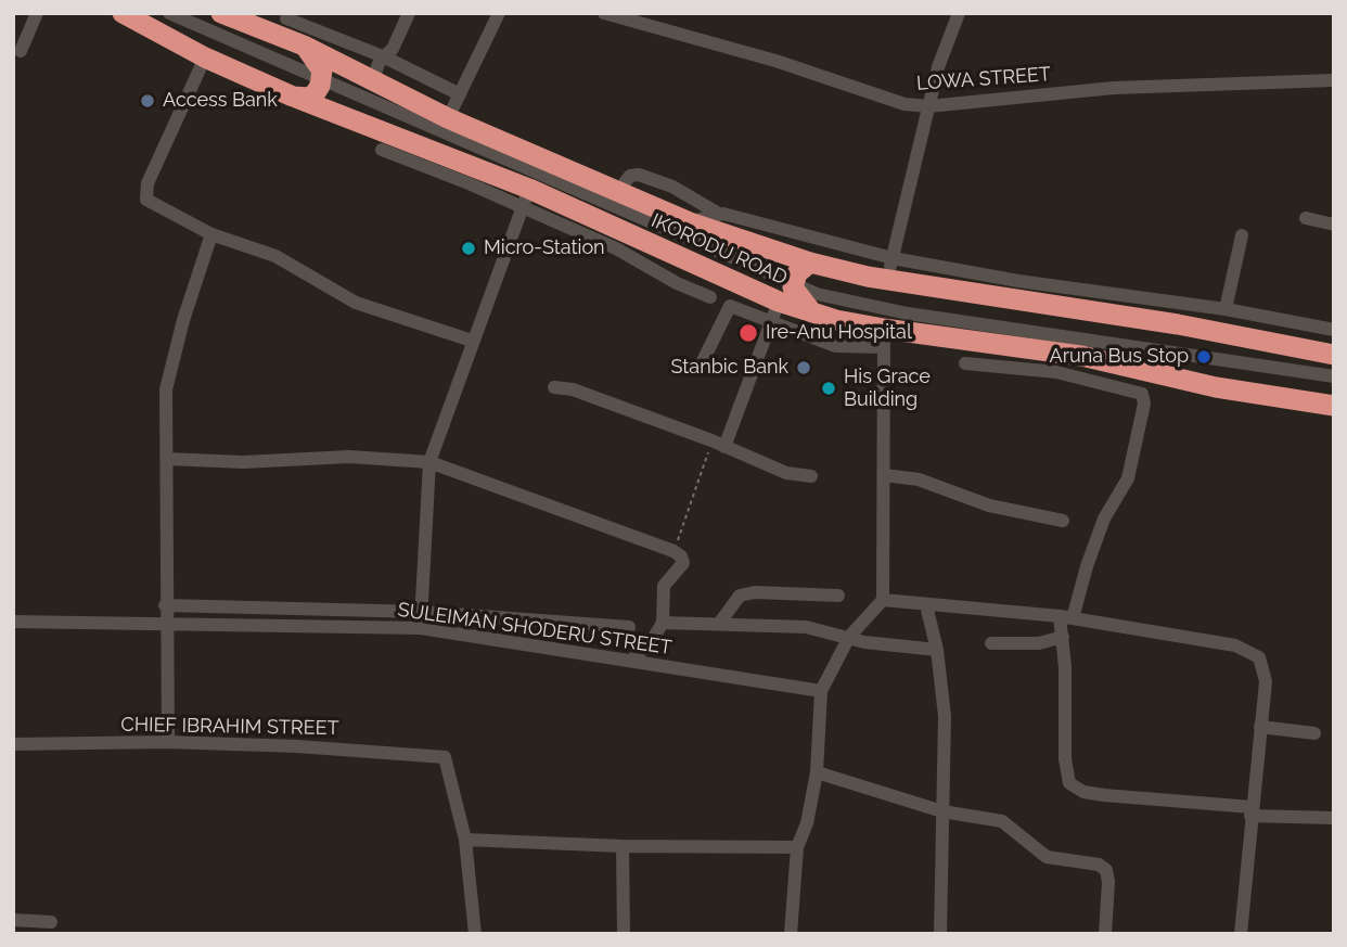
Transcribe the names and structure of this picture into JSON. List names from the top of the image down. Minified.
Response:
{"streets":{"highway":["IKORODU ROAD"],"street":["LOWA STREET","SULEIMAN SHODERU STREET","CHIEF IBRAHIM STREET"]},"places":["Access Bank","Micro-Station","Ire-Anu Hospital","Aruna Bus Stop","Stanbic Bank","His Grace Building"]}
